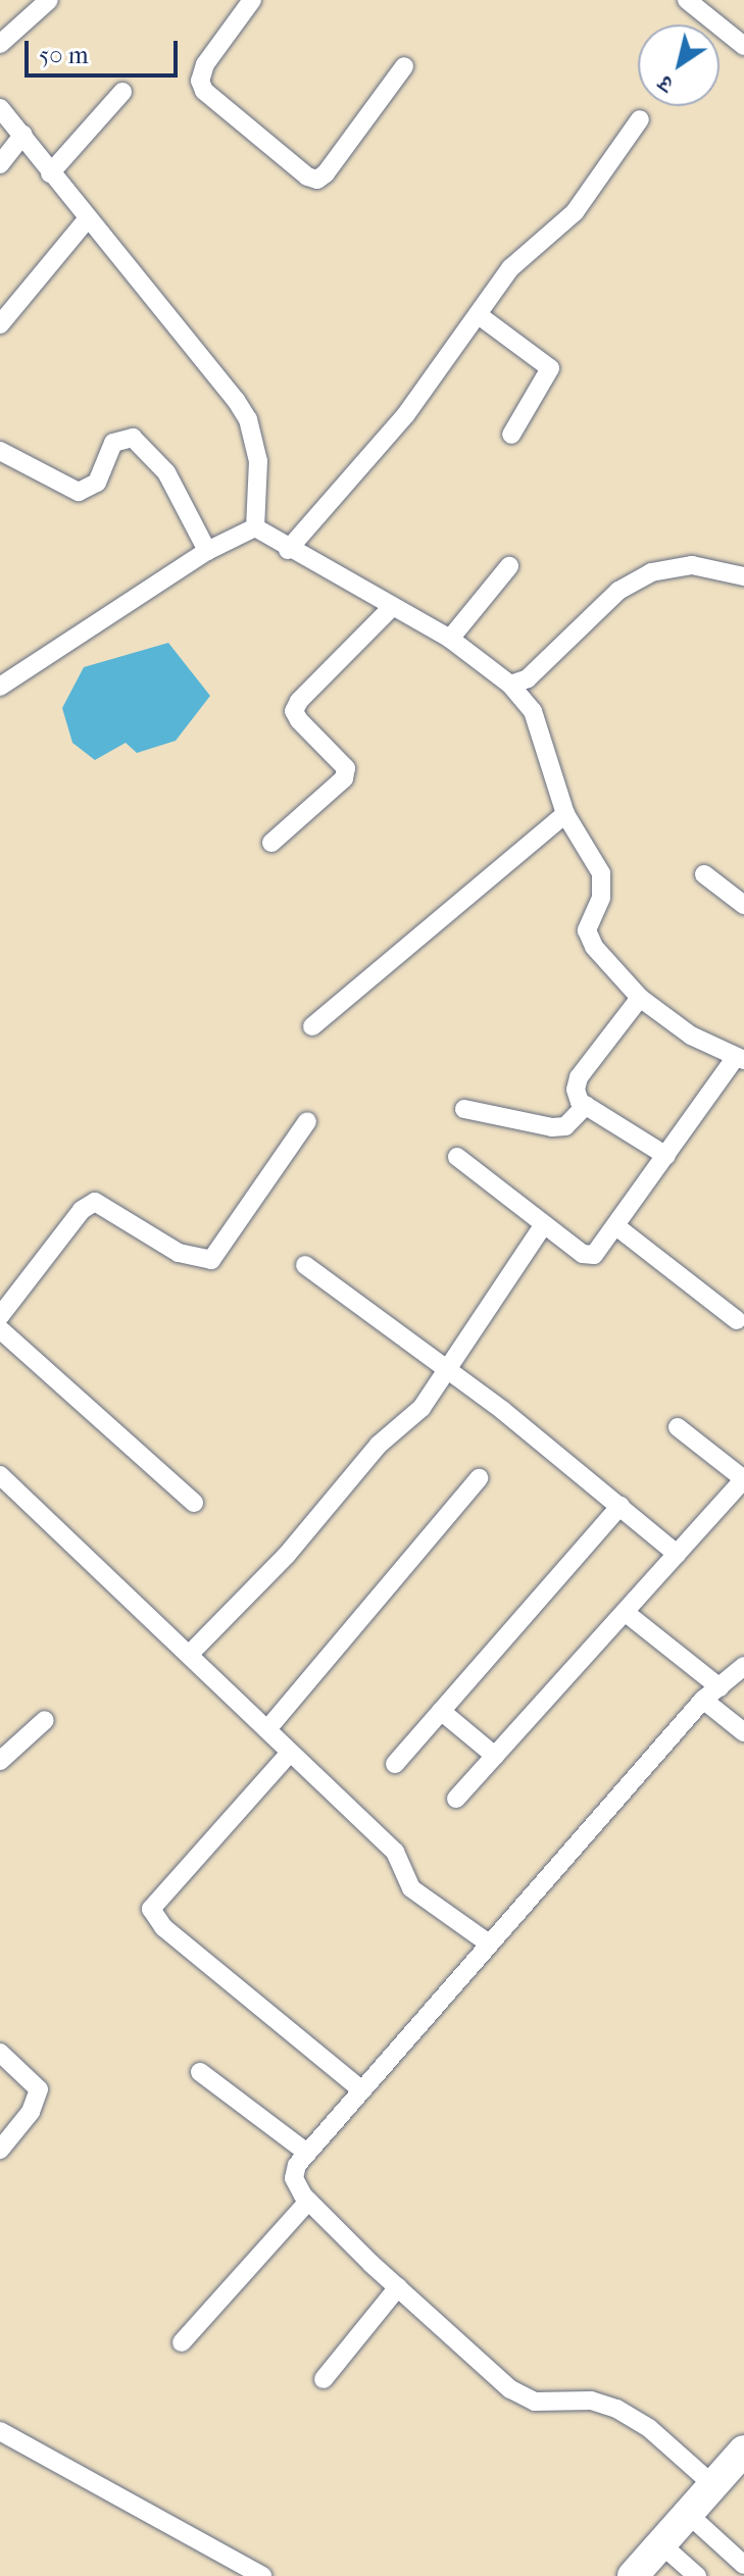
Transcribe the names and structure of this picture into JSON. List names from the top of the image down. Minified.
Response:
{"scale_bar":"50 m","north":"bottom left"}
